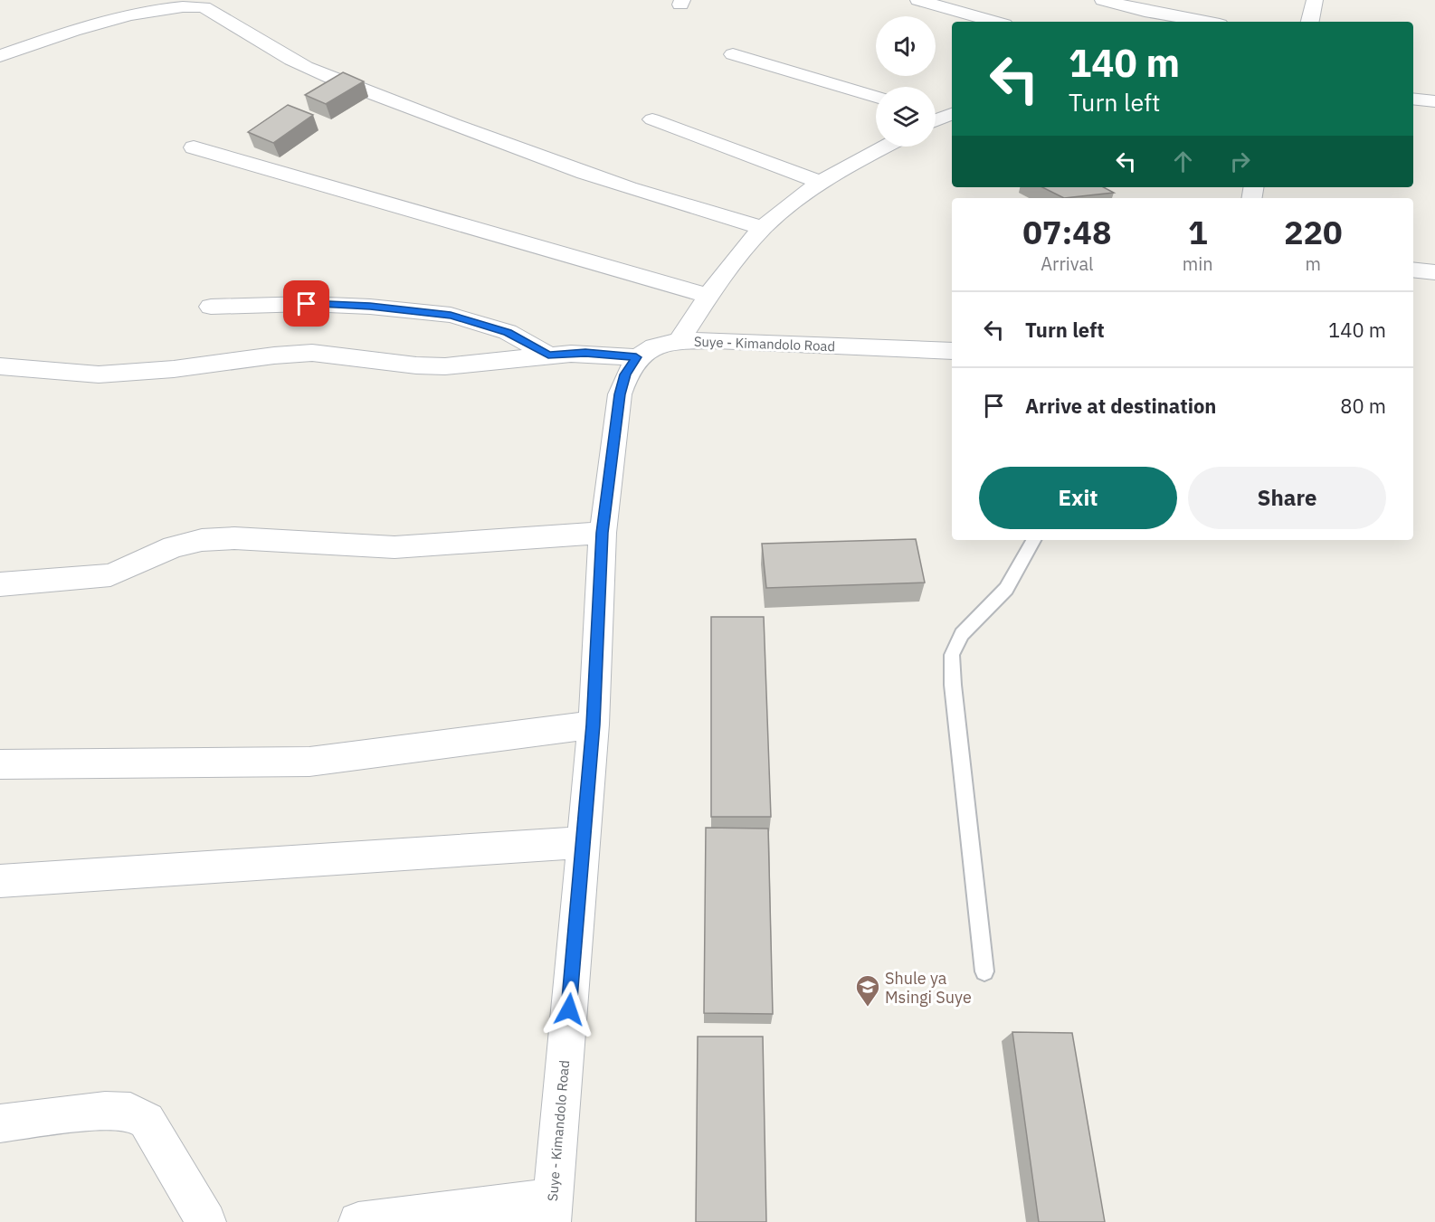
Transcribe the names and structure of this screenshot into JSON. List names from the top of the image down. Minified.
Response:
{"streets":{"street":["Suye - Kimandolo Road"]},"places":{"school or university":["Shule ya Msingi Suye"]},"page":{"turn":["140 m","Turn left"],"eta":["07:48","Arrival","1","min","220","m"],"list":[{"name":"Turn left","value":"140 m"},{"name":"Arrive at destination","value":"80 m"}],"buttons":["Exit","Share"]}}
